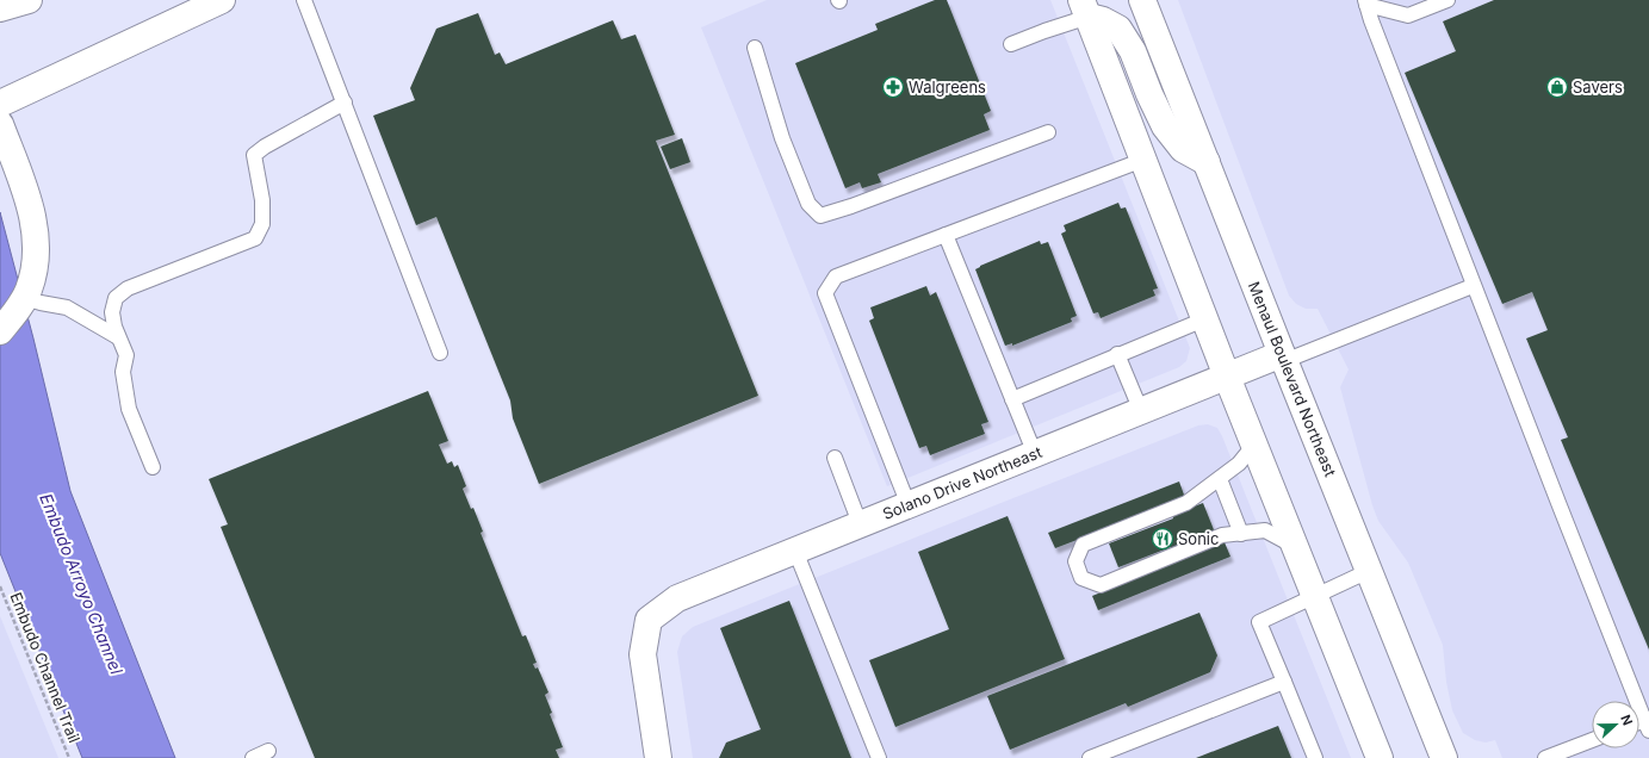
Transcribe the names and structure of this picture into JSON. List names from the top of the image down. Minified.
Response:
{"streets":{"main road":["Menaul Boulevard Northeast","Solano Drive Northeast"],"path":["Embudo Channel Trail"]},"crossings":[["Menaul Boulevard Northeast","Solano Drive Northeast"]],"water":["Embudo Arroyo Channel"],"places":{"pharmacy":["Walgreens"],"shop":["Savers"],"restaurant":["Sonic"]},"north":"right"}
